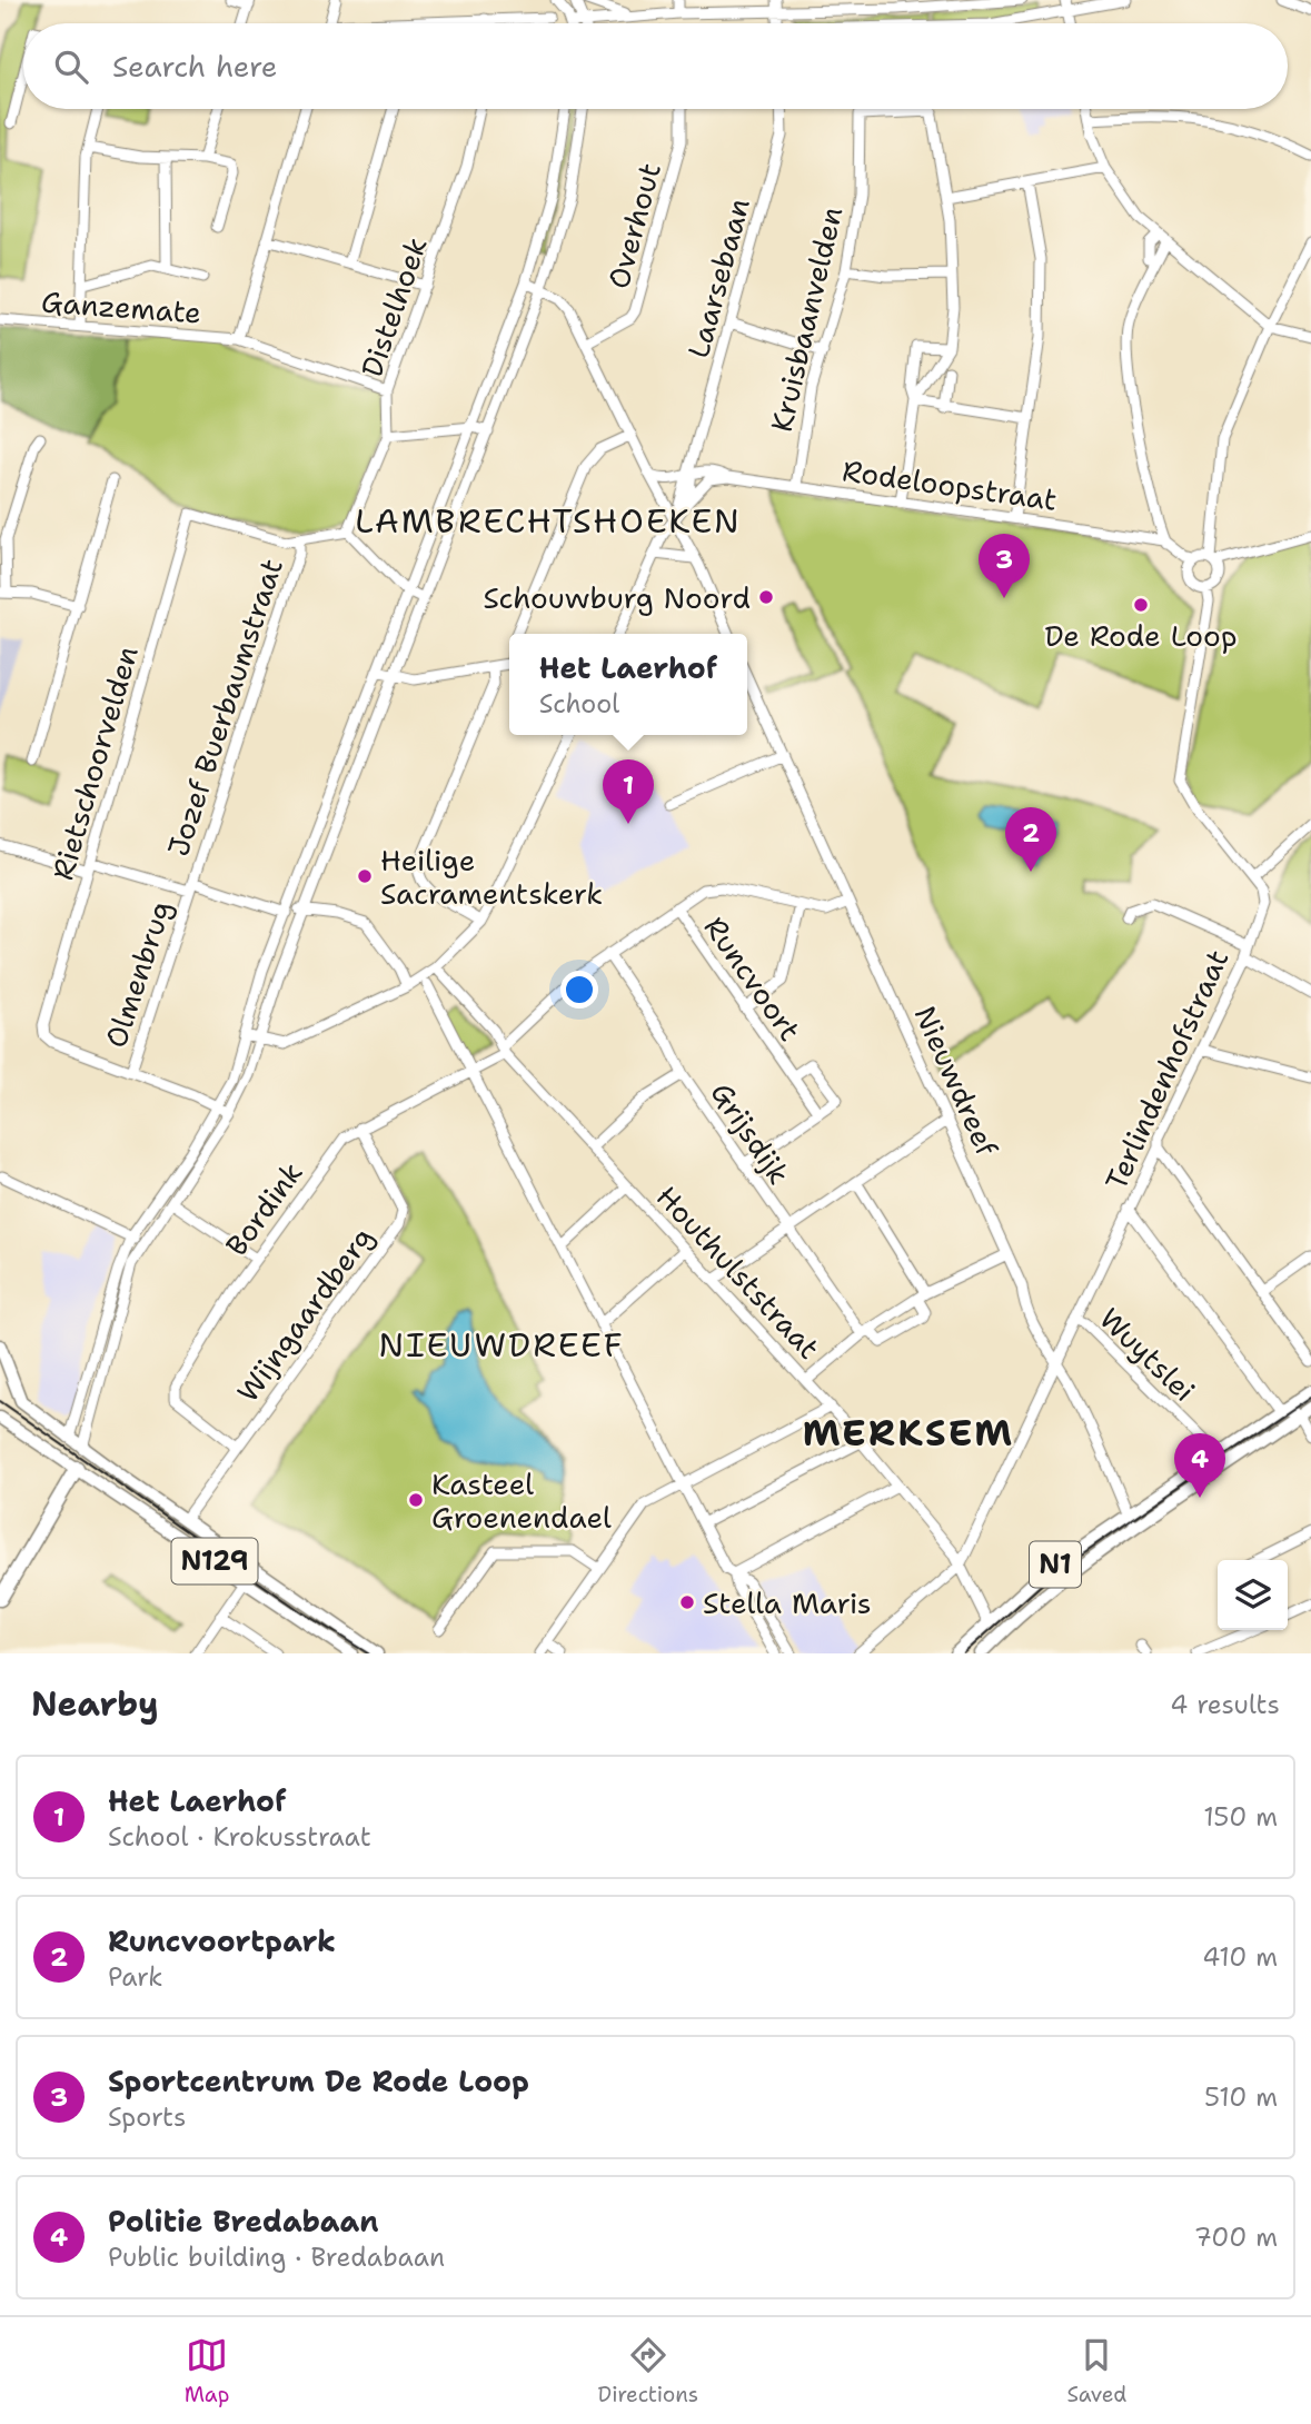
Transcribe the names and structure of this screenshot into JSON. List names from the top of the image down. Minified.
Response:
{"streets":{"main road":["N129","N1"],"street":["Overhout","Laarsebaan","Ganzemate","Distelhoek","Kruisbaanvelden","Rodeloopstraat","Jozef Buerbaumstraat","Rietschoorvelden","Olmenbrug","Runcvoort","Terlindenhofstraat","Nieuwdreef","Grijsdijk","Bordink","Houthulststraat","Wijngaardberg","Wuytslei"]},"crossings":[["Laarsebaan","Rodeloopstraat"],["Ganzemate","Distelhoek"],["Distelhoek","Jozef Buerbaumstraat"],["Kruisbaanvelden","Rodeloopstraat"],["Jozef Buerbaumstraat","Rietschoorvelden"],["Jozef Buerbaumstraat","Olmenbrug"],["Rietschoorvelden","Olmenbrug"],["Runcvoort","Bordink"],["Terlindenhofstraat","Nieuwdreef"],["Terlindenhofstraat","Houthulststraat"],["Terlindenhofstraat","Wuytslei"],["Nieuwdreef","Bordink"],["Nieuwdreef","N1"],["Grijsdijk","Bordink"],["Bordink","Houthulststraat"],["Bordink","Wijngaardberg"],["Houthulststraat","N1"],["Wijngaardberg","N129"],["Wuytslei","N1"]],"districts":["LAMBRECHTSHOEKEN","NIEUWDREEF","MERKSEM"],"places":["Schouwburg Noord","De Rode Loop","Heilige Sacramentskerk","Kasteel Groenendael","Stella Maris"],"page":{"search":"Search here","pins":["3","1","2","4"],"popup":["Het Laerhof","School"],"heading":["Nearby","4 results"],"list":[{"mark":"1","name":"Het Laerhof","note":"School · Krokusstraat","value":"150 m"},{"mark":"2","name":"Runcvoortpark","note":"Park","value":"410 m"},{"mark":"3","name":"Sportcentrum De Rode Loop","note":"Sports","value":"510 m"},{"mark":"4","name":"Politie Bredabaan","note":"Public building · Bredabaan","value":"700 m"}],"nav":["Map","Directions","Saved"]}}
